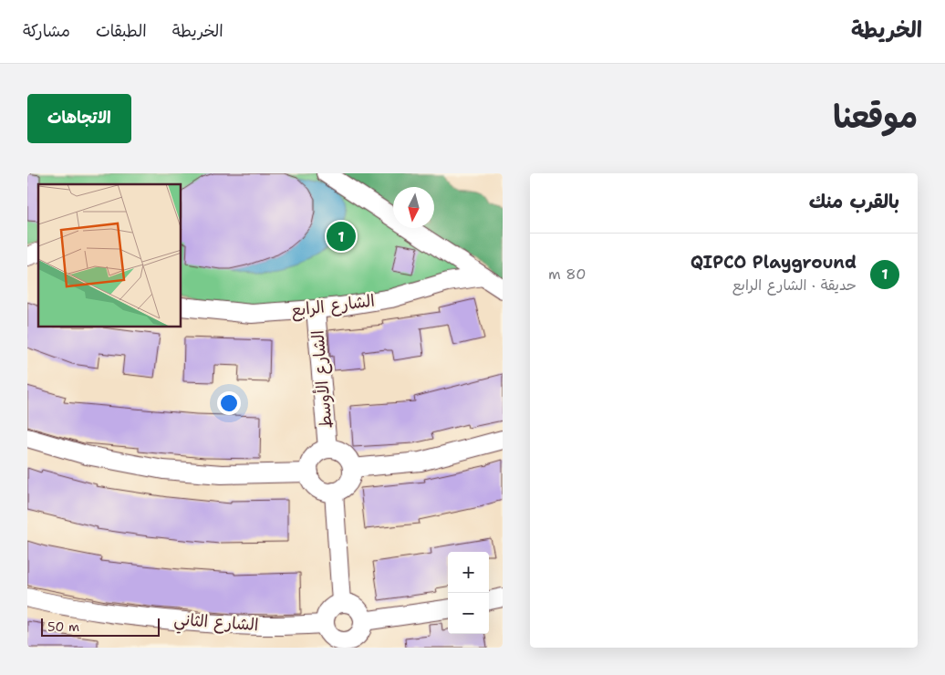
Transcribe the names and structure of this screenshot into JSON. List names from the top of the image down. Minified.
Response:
{"streets":{"street":["الشارع الرابع","الشارع الأوسط","الشارع الثاني"]},"crossings":[["الشارع الرابع","الشارع الأوسط"]],"scale_bar":"50 m","north":"bottom","page":{"header":"الخريطة","nav":["الخريطة","الطبقات","مشاركة"],"title":"موقعنا","buttons":"الاتجاهات","heading":"بالقرب منك","pins":"1","list":[{"mark":"1","name":"QIPCO Playground","note":"حديقة · الشارع الرابع","value":"80 m"}],"map_buttons":["+","−"],"scale":"50 m"}}
